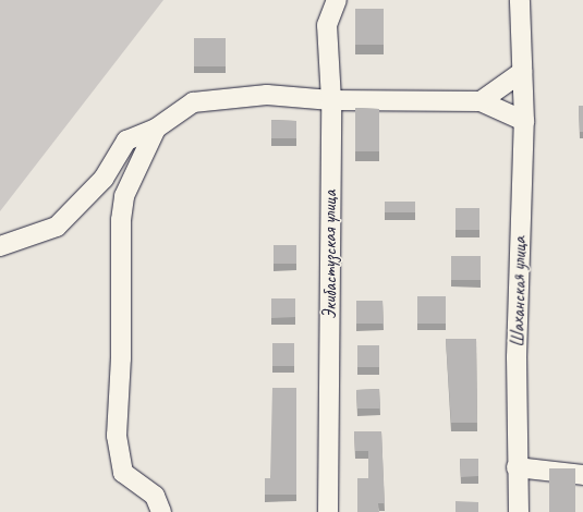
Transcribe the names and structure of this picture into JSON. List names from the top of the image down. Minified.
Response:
{"streets":{"street":["Экибастузская улица","Шаханская улица"]}}
